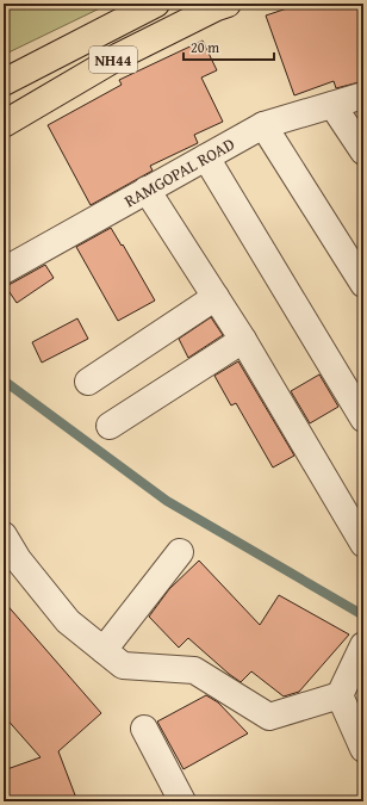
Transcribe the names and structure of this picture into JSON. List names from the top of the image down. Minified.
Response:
{"streets":{"highway":["NH44"],"street":["RAMGOPAL ROAD"]},"scale_bar":"20 m"}
